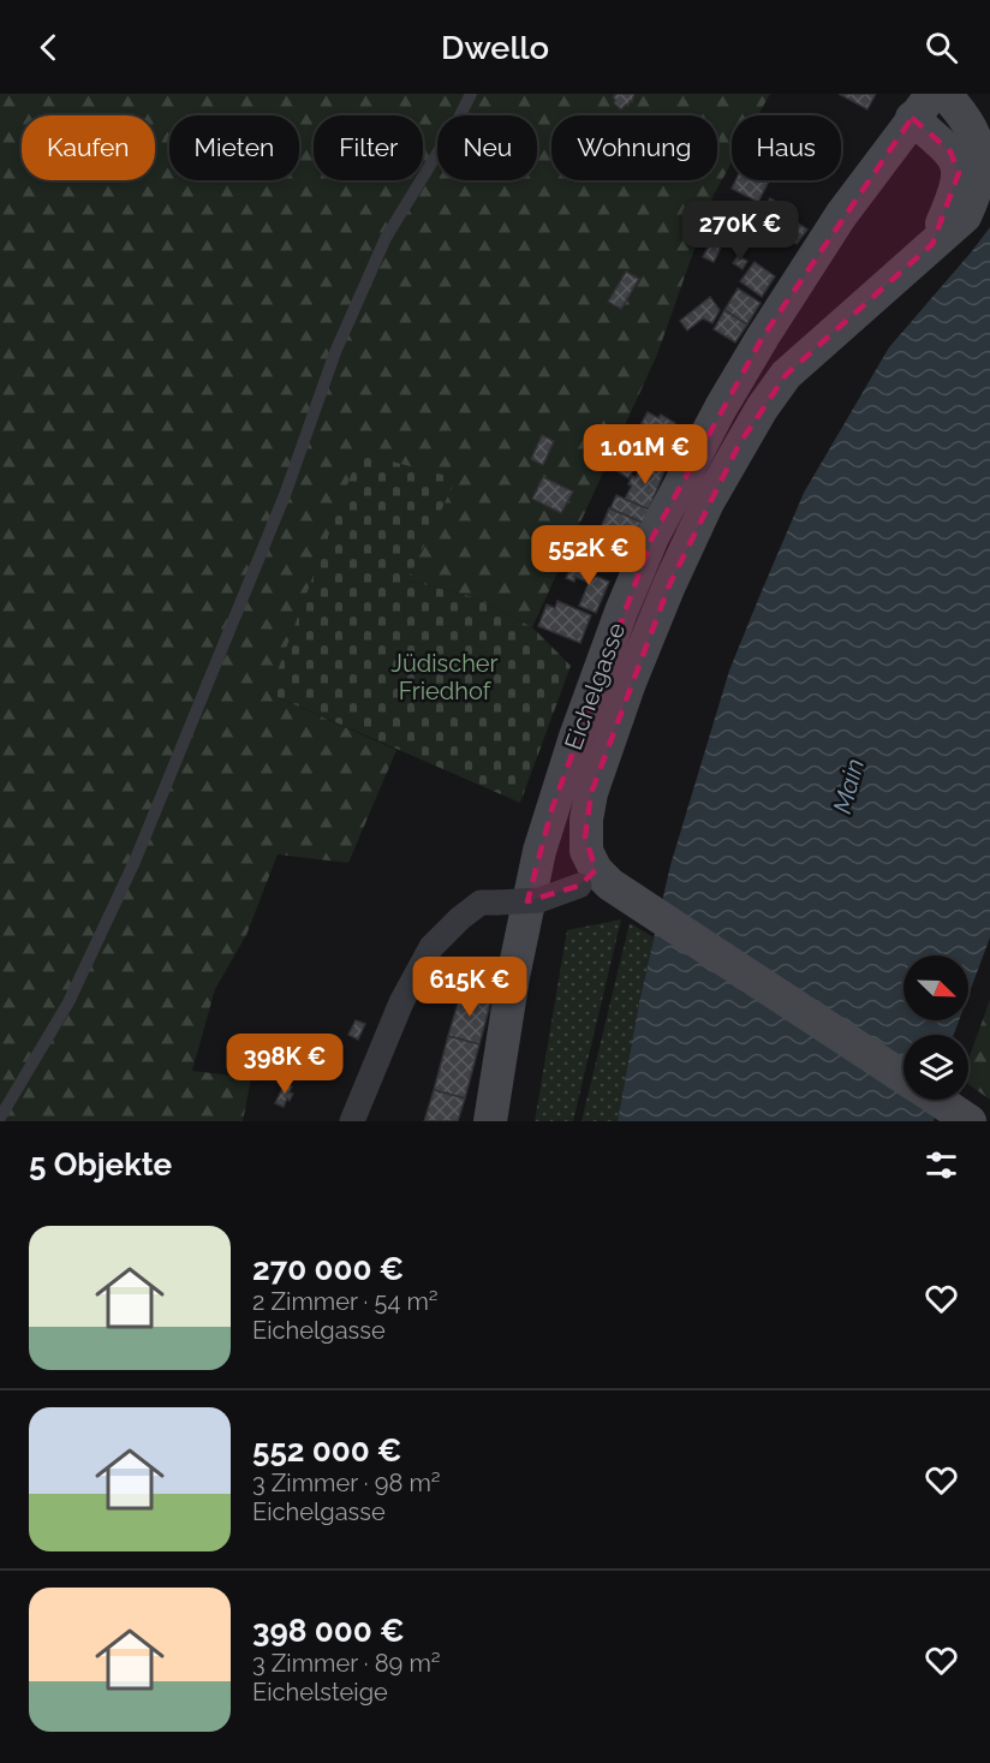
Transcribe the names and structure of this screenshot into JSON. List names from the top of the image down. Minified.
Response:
{"streets":{"street":["Eichelgasse"]},"water":["Main"],"parks":["Jüdischer Friedhof"],"north":"bottom right","page":{"header":"Dwello","chip":["Kaufen","Mieten","Filter","Neu","Wohnung","Haus"],"price":["270K €","1.01M €","552K €","615K €","398K €"],"heading":"5 Objekte","list":[{"name":"270 000 €","note":"2 Zimmer · 54 m² · Eichelgasse"},{"name":"552 000 €","note":"3 Zimmer · 98 m² · Eichelgasse"},{"name":"398 000 €","note":"3 Zimmer · 89 m² · Eichelsteige"}]}}
